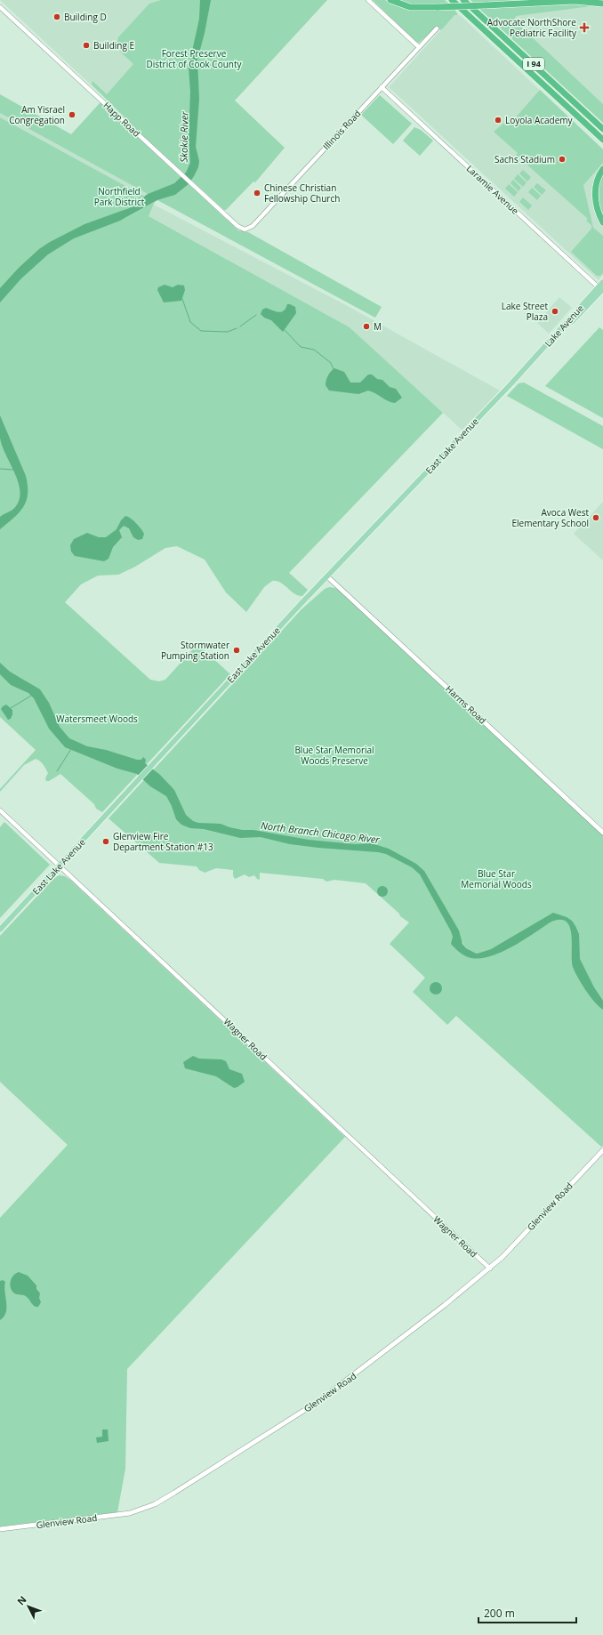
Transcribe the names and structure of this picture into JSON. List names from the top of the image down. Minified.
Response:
{"streets":{"highway":["I 94"],"main road":["Lake Avenue","East Lake Avenue","Harms Road","Glenview Road"],"street":["Happ Road","Illinois Road","Laramie Avenue","Wagner Road"]},"crossings":[["Happ Road","Illinois Road"],["Illinois Road","Laramie Avenue"],["Laramie Avenue","Lake Avenue"],["Lake Avenue","East Lake Avenue"],["East Lake Avenue","Harms Road"],["East Lake Avenue","Wagner Road"],["Wagner Road","Glenview Road"]],"water":["Skokie River","North Branch Chicago River"],"parks":["Forest Preserve District of Cook County","Northfield Park District","Watersmeet Woods","Blue Star Memorial Woods Preserve","Blue Star Memorial Woods"],"places":{"other":["Building D","Building E","Am Yisrael Congregation","Loyola Academy","Sachs Stadium","Chinese Christian Fellowship Church","Lake Street Plaza","M","Avoca West Elementary School","Stormwater Pumping Station","Glenview Fire Department Station #13"],"health":["Advocate NorthShore Pediatric Facility"]},"scale_bar":"200 m","north":"top left"}
